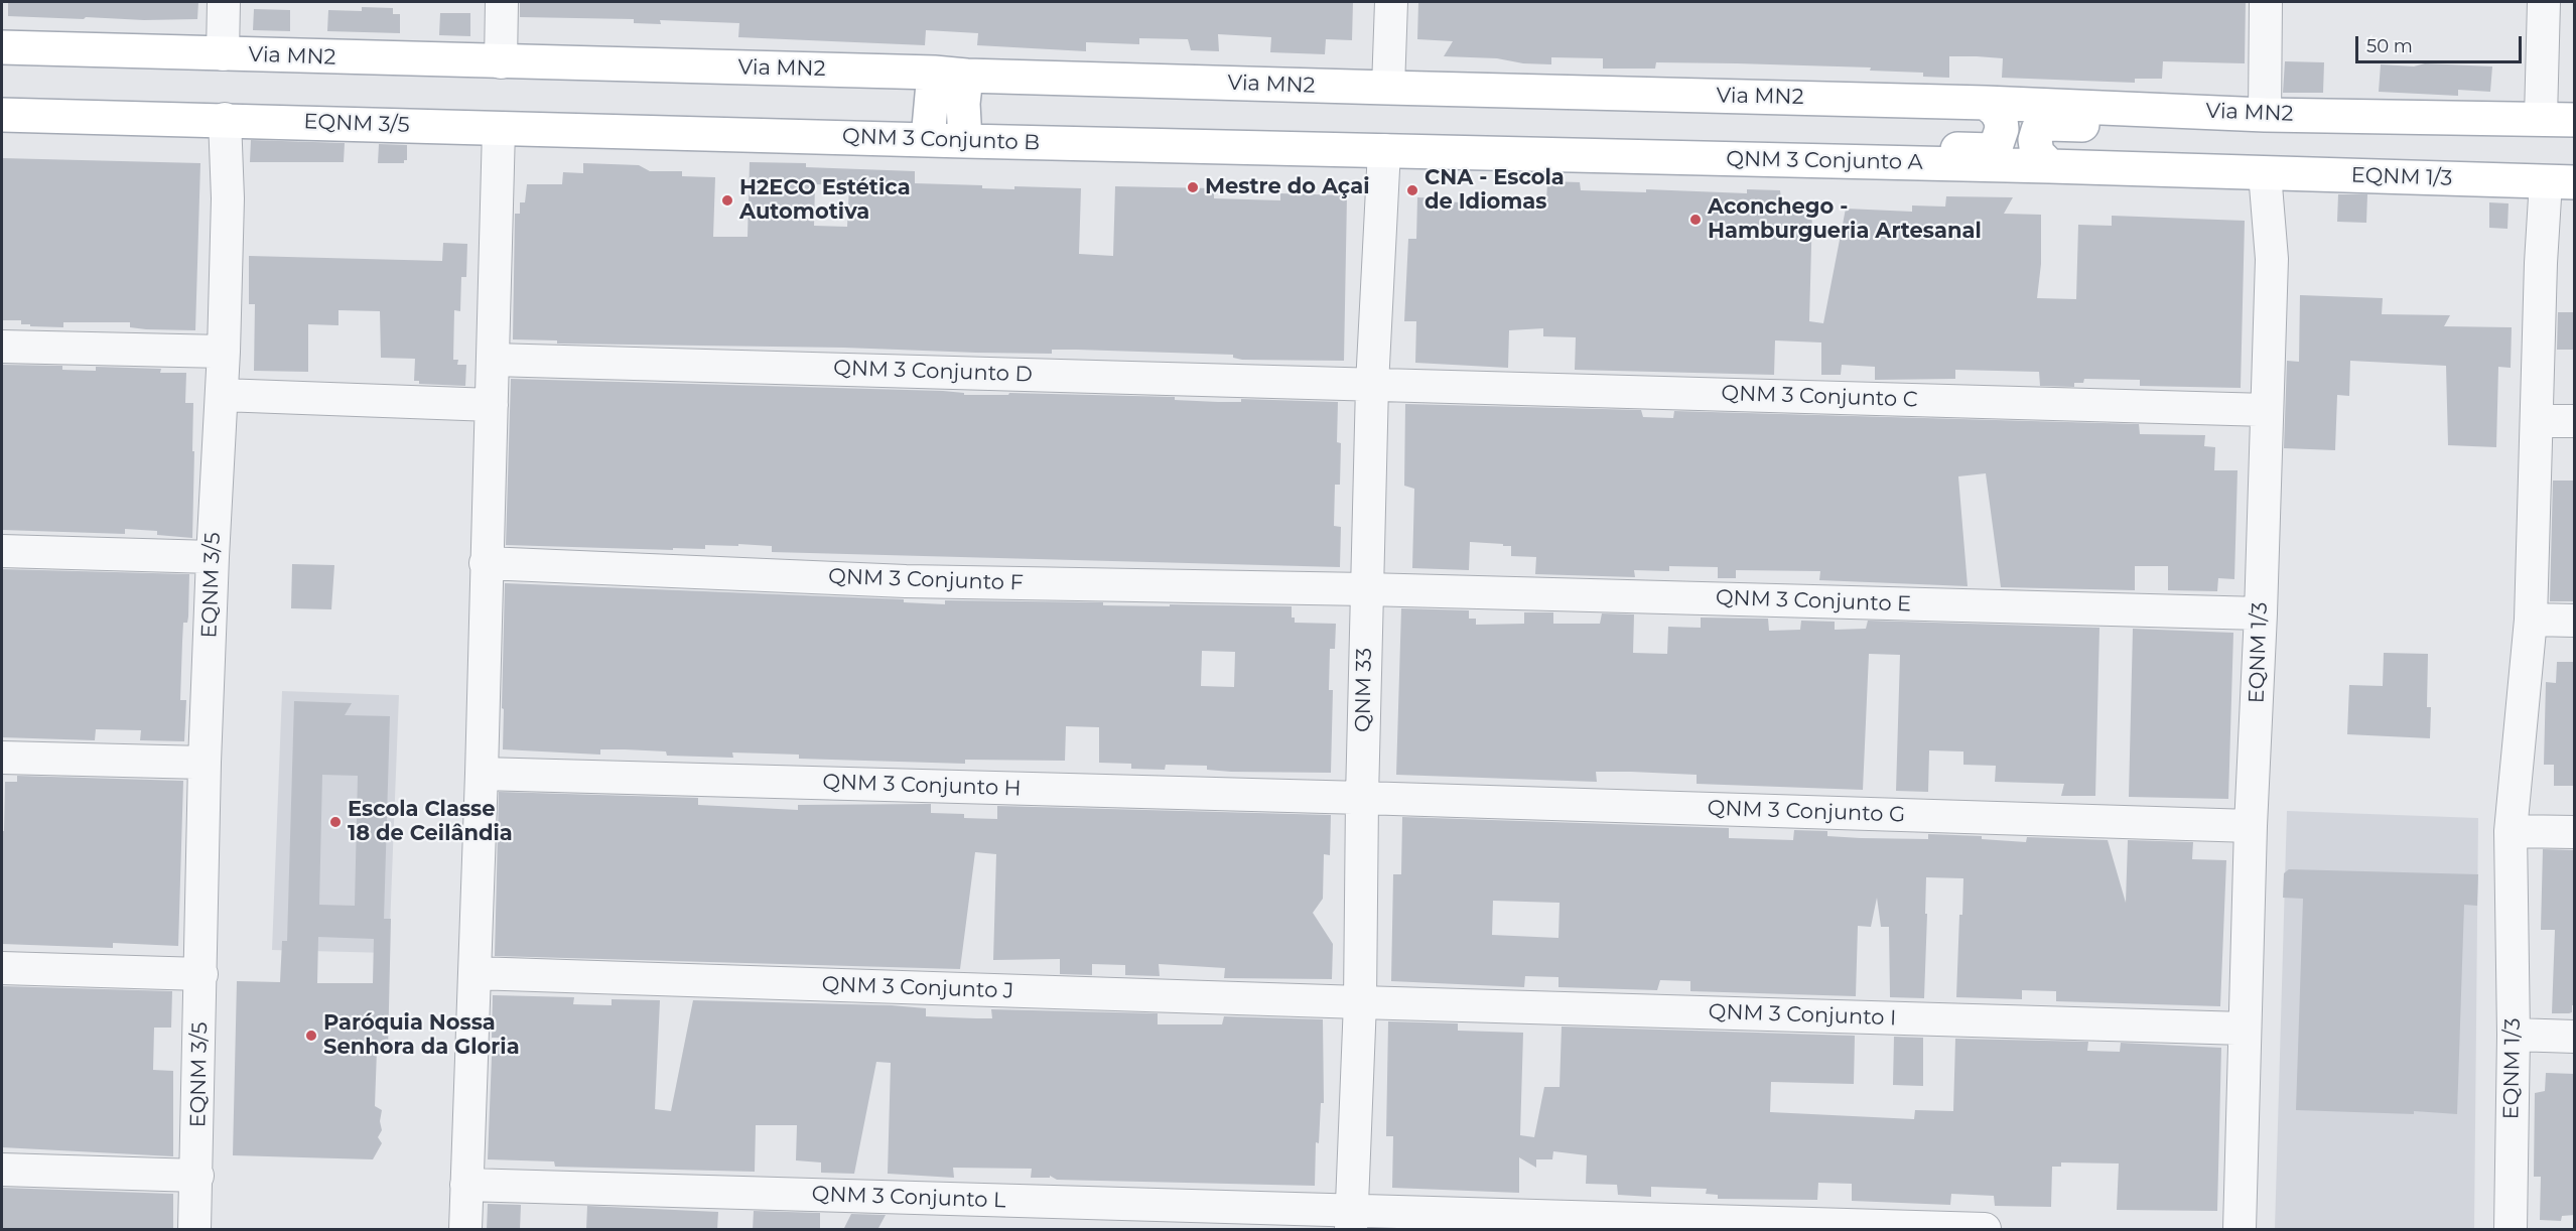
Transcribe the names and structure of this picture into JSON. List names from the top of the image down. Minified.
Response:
{"streets":{"main road":["Via MN2","EQNM 3/5","QNM 3 Conjunto B","QNM 3 Conjunto A","EQNM 1/3"],"street":["QNM 3 Conjunto D","QNM 3 Conjunto C","QNM 3 Conjunto F","QNM 3 Conjunto E","QNM 33","QNM 3 Conjunto H","QNM 3 Conjunto G","QNM 3 Conjunto J","QNM 3 Conjunto I","QNM 3 Conjunto L"]},"crossings":[["EQNM 3/5","QNM 3 Conjunto B"],["QNM 3 Conjunto B","QNM 3 Conjunto A"],["QNM 3 Conjunto B","QNM 33"],["QNM 3 Conjunto A","EQNM 1/3"],["QNM 3 Conjunto A","QNM 33"],["EQNM 1/3","QNM 3 Conjunto C"],["EQNM 1/3","QNM 3 Conjunto E"],["EQNM 1/3","QNM 3 Conjunto G"],["EQNM 1/3","QNM 3 Conjunto I"],["QNM 3 Conjunto D","QNM 3 Conjunto C"],["QNM 3 Conjunto D","QNM 33"],["QNM 3 Conjunto C","QNM 33"],["QNM 3 Conjunto F","QNM 3 Conjunto E"],["QNM 3 Conjunto F","QNM 33"],["QNM 3 Conjunto E","QNM 33"],["QNM 33","QNM 3 Conjunto H"],["QNM 33","QNM 3 Conjunto G"],["QNM 33","QNM 3 Conjunto J"],["QNM 33","QNM 3 Conjunto I"],["QNM 33","QNM 3 Conjunto L"],["QNM 3 Conjunto H","QNM 3 Conjunto G"],["QNM 3 Conjunto J","QNM 3 Conjunto I"]],"places":["Mestre do Açai","CNA - Escola de Idiomas","H2ECO Estética Automotiva","Aconchego - Hamburgueria Artesanal","Escola Classe 18 de Ceilândia","Paróquia Nossa Senhora da Gloria"],"scale_bar":"50 m"}
